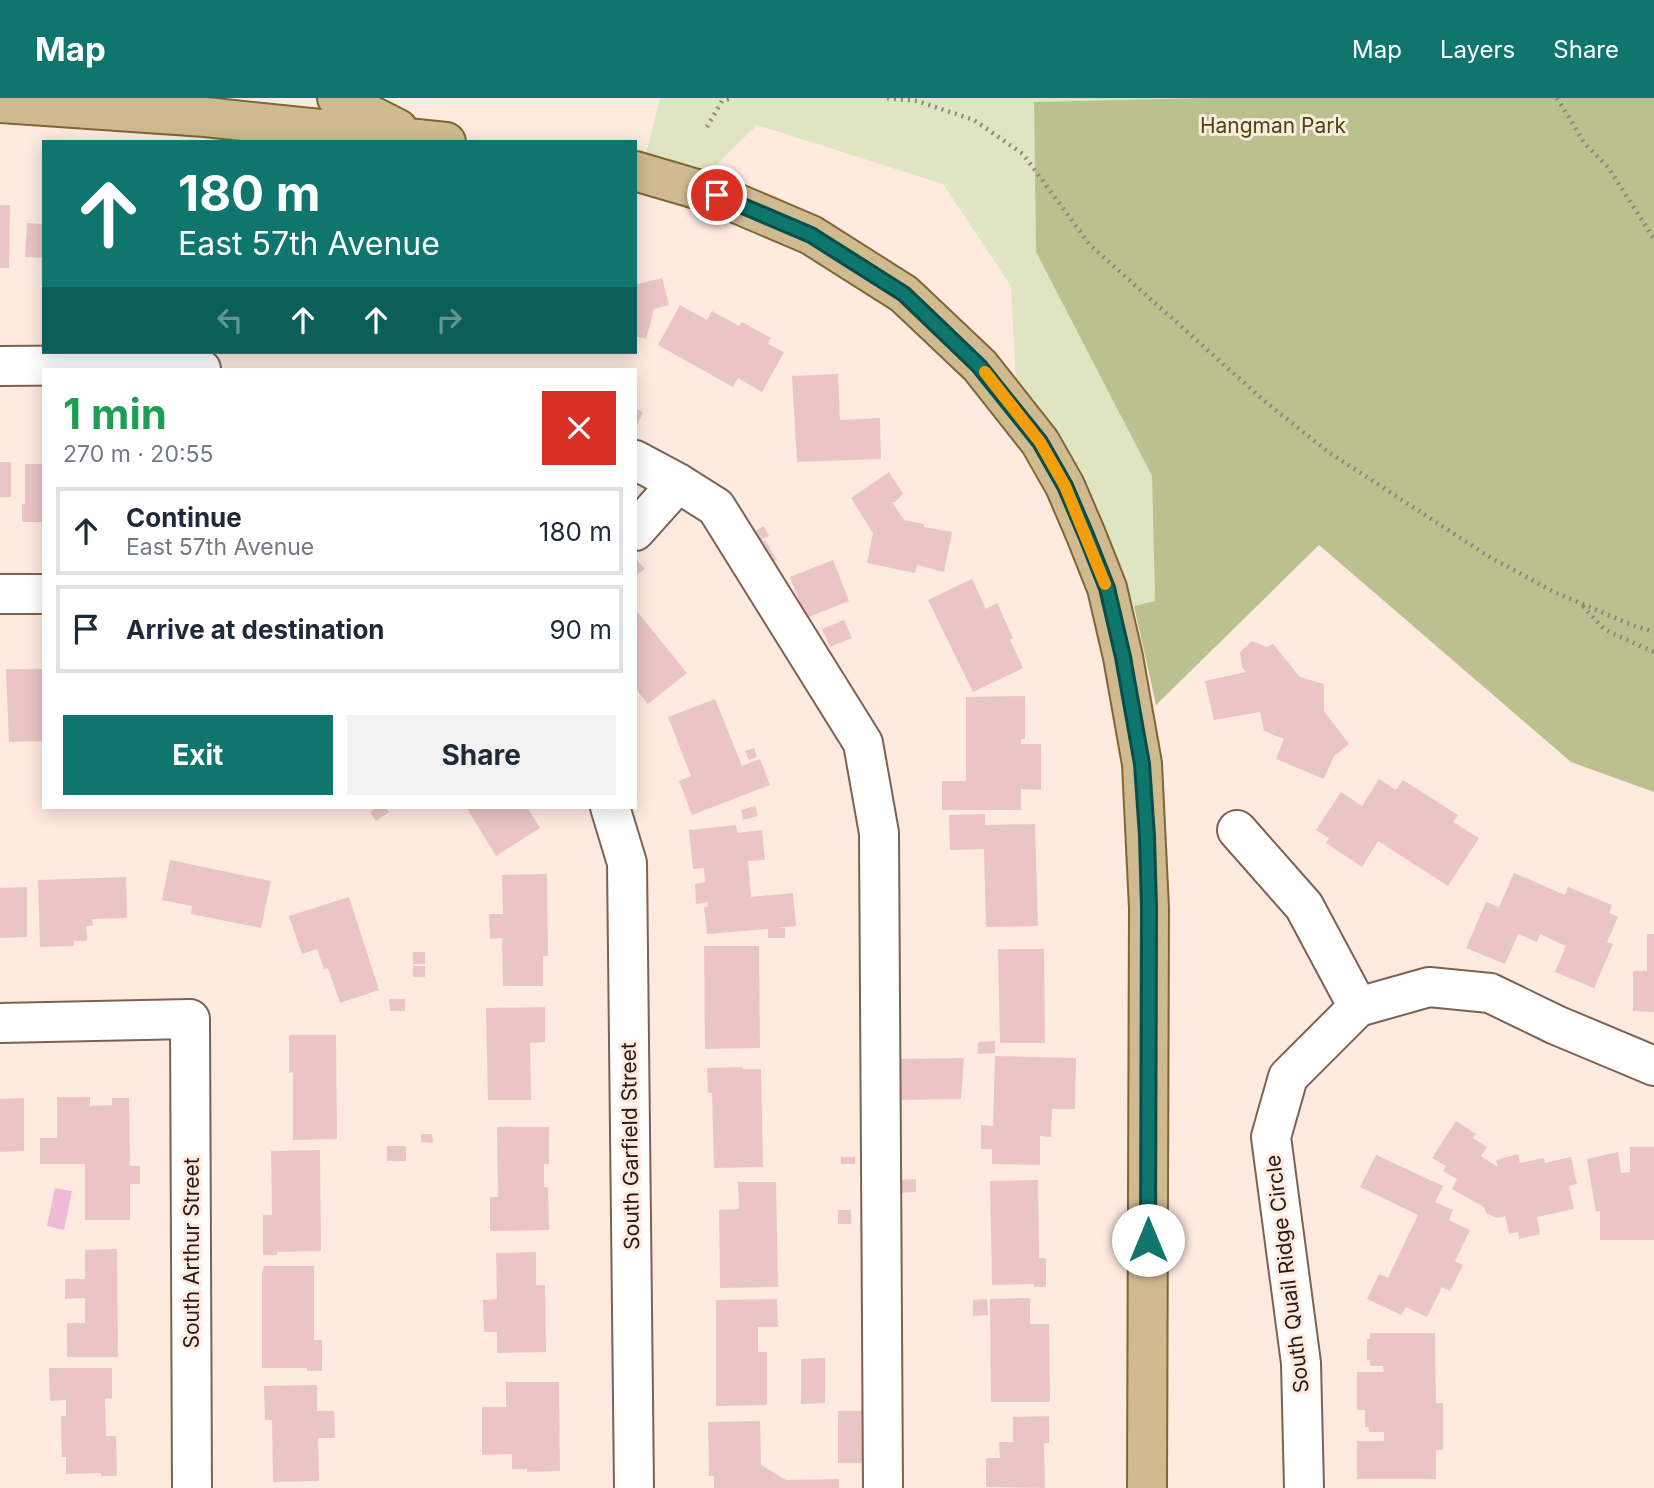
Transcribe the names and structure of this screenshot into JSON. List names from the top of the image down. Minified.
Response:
{"streets":{"street":["South Garfield Street","South Arthur Street","South Quail Ridge Circle"]},"parks":["Hangman Park"],"page":{"header":"Map","nav":["Map","Layers","Share"],"turn":["180 m","East 57th Avenue"],"heading":["1 min","270 m · 20:55"],"list":[{"name":"Continue","note":"East 57th Avenue","value":"180 m"},{"name":"Arrive at destination","value":"90 m"}],"buttons":["Exit","Share"]}}
